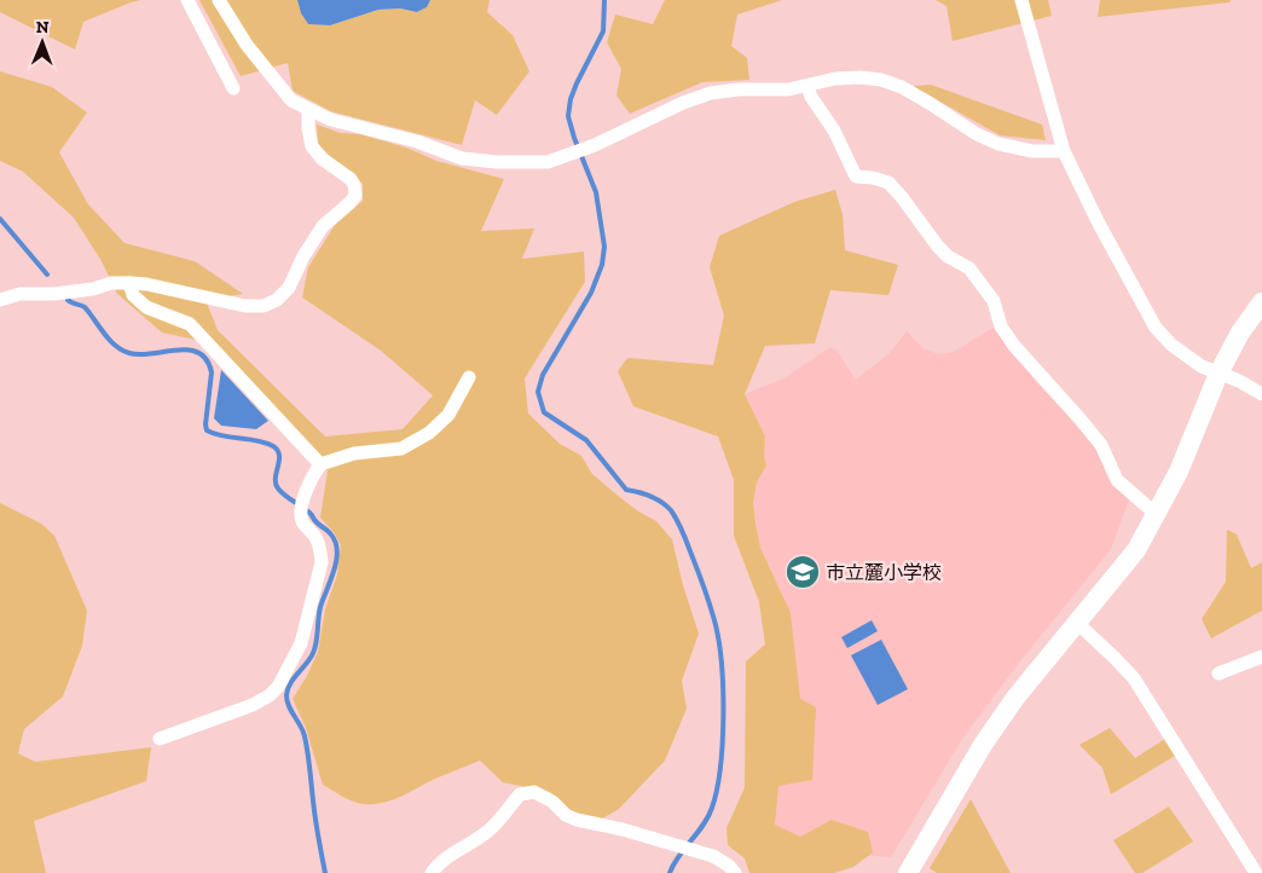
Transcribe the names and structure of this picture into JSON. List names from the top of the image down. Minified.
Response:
{"places":{"school or university":["市立麓小学校"]},"north":"top"}
